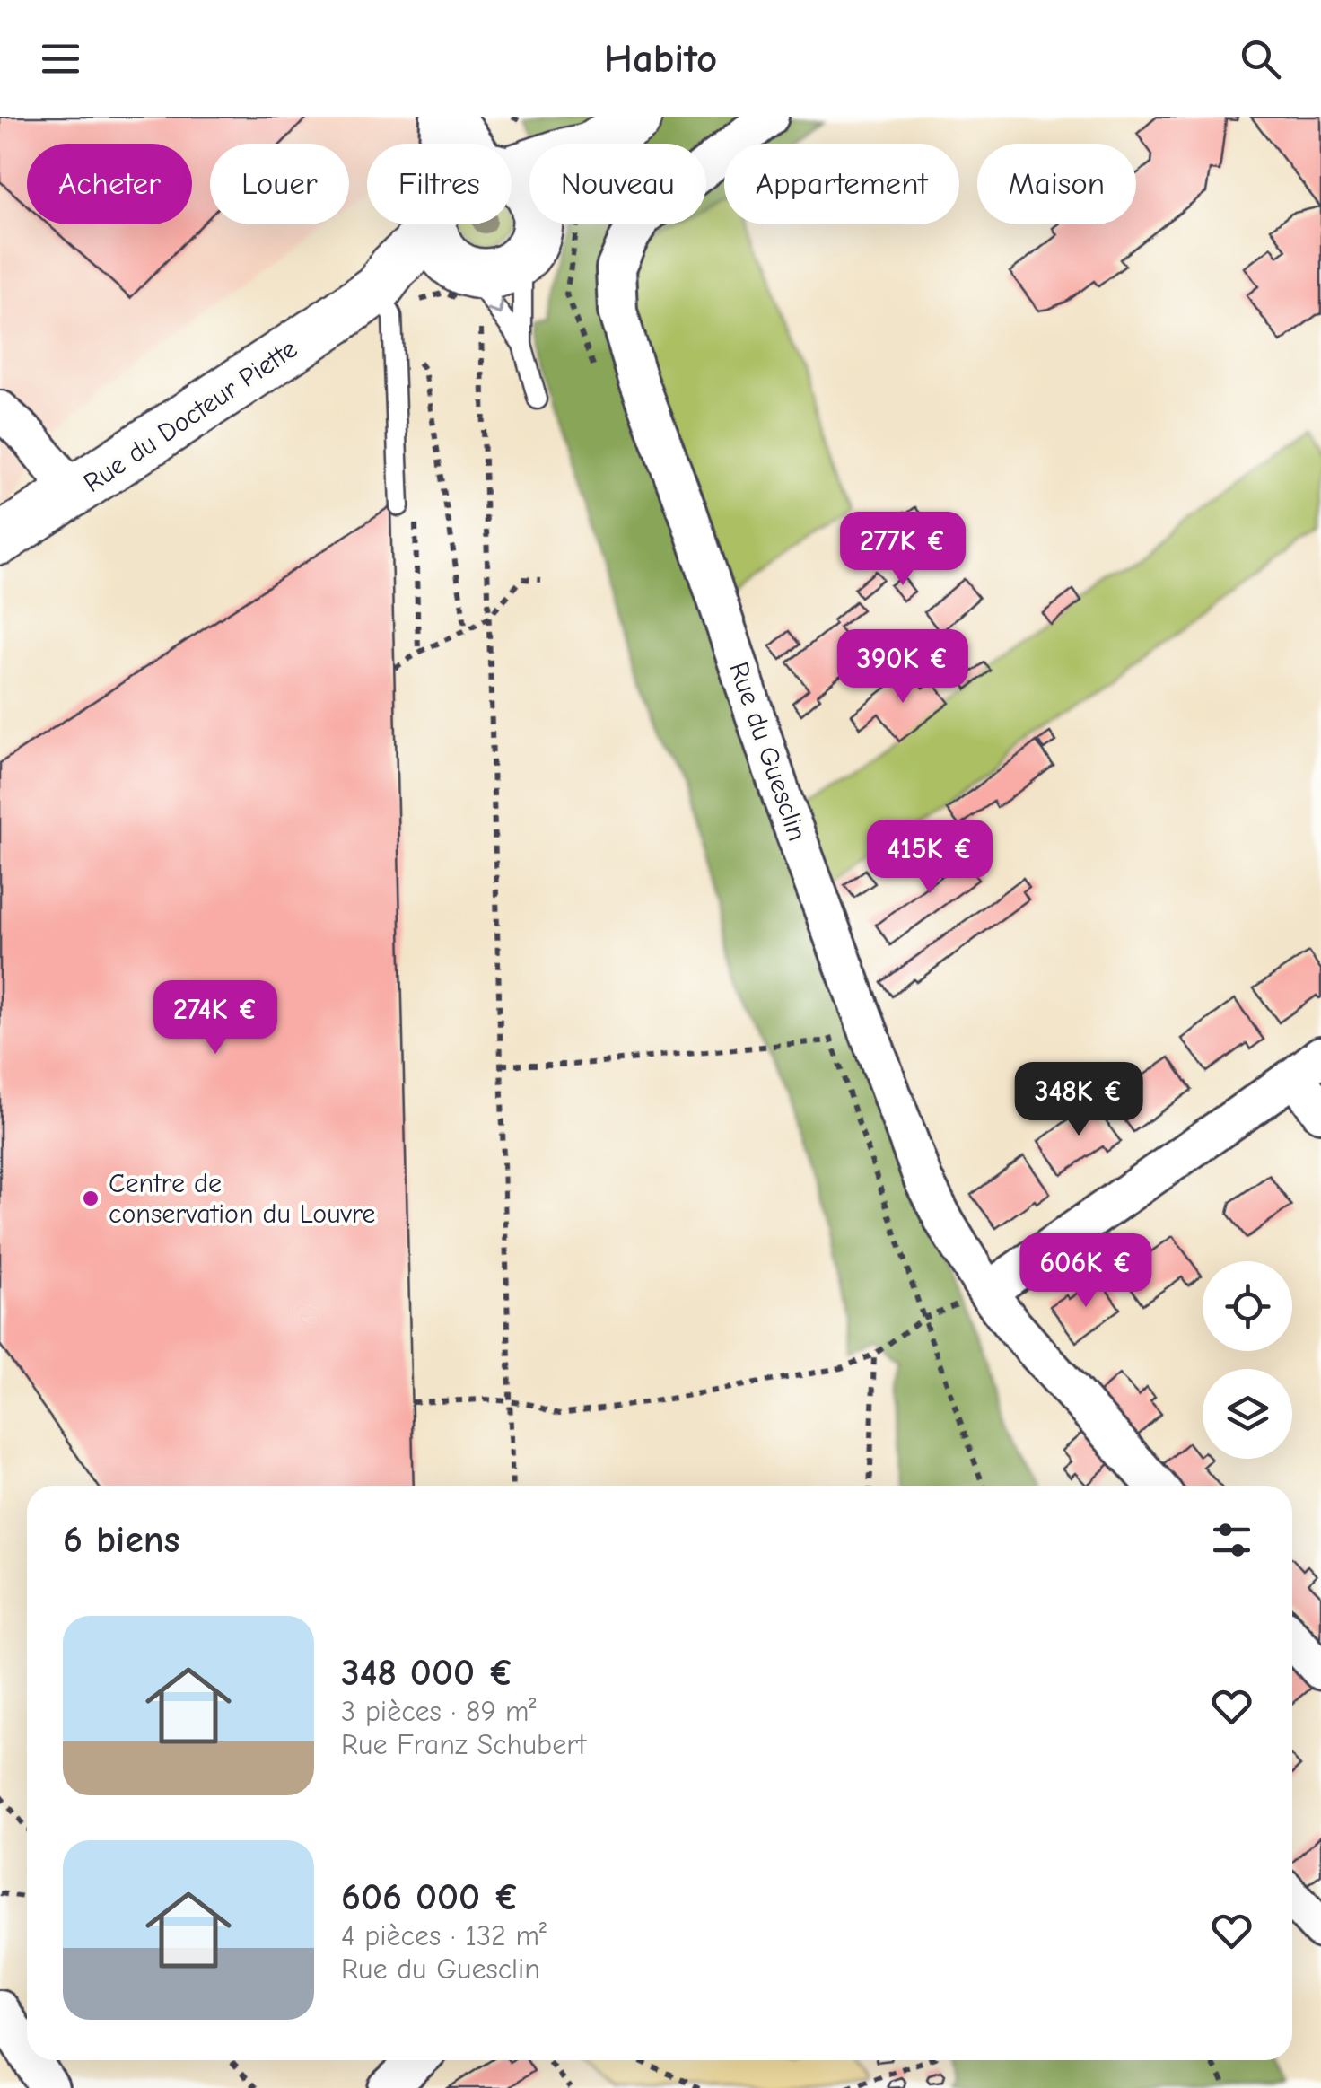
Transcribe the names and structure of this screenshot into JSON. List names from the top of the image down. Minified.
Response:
{"streets":{"street":["Rue du Docteur Piette","Rue du Guesclin"]},"places":["Centre de conservation du Louvre"],"page":{"header":"Habito","chip":["Acheter","Louer","Filtres","Nouveau","Appartement","Maison"],"price":["277K €","390K €","415K €","274K €","348K €","606K €"],"heading":"6 biens","list":[{"name":"348 000 €","note":"3 pièces · 89 m² · Rue Franz Schubert"},{"name":"606 000 €","note":"4 pièces · 132 m² · Rue du Guesclin"}]}}
